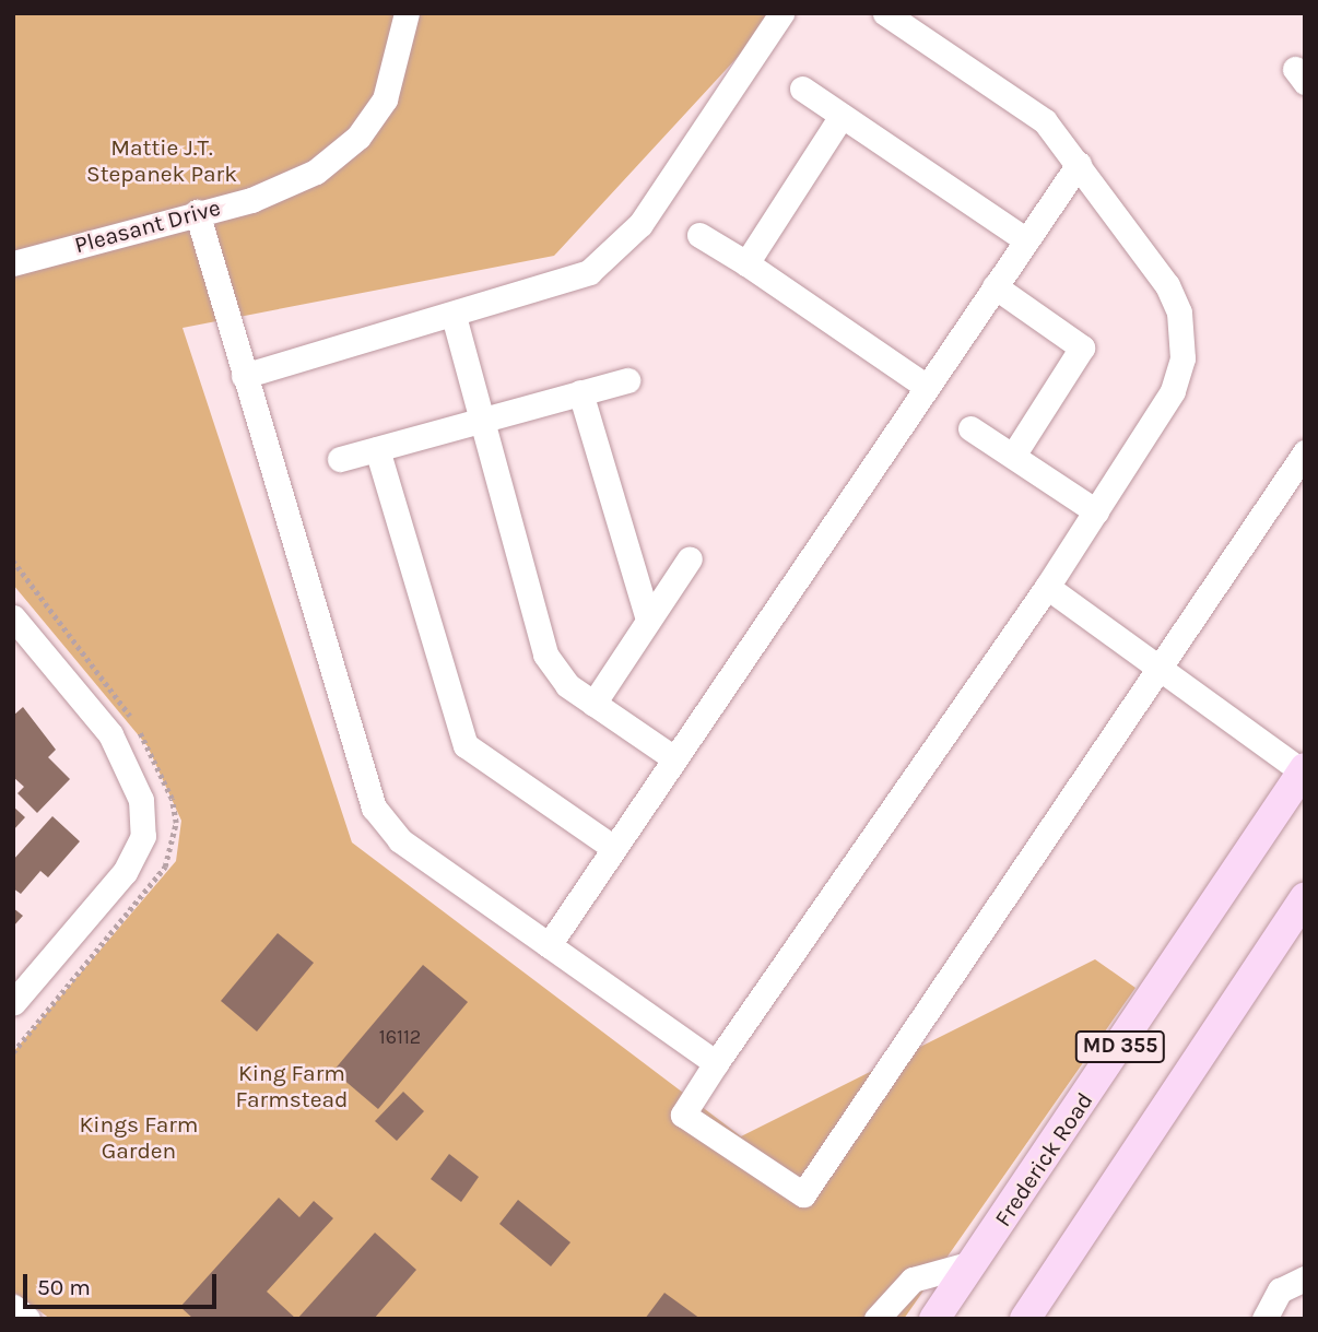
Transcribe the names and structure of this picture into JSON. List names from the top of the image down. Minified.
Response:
{"streets":{"main road":["MD 355","Frederick Road"],"street":["Pleasant Drive"]},"parks":["Mattie J.T. Stepanek Park","King Farm Farmstead","Kings Farm Garden"],"house_numbers":["16112"],"scale_bar":"50 m"}
